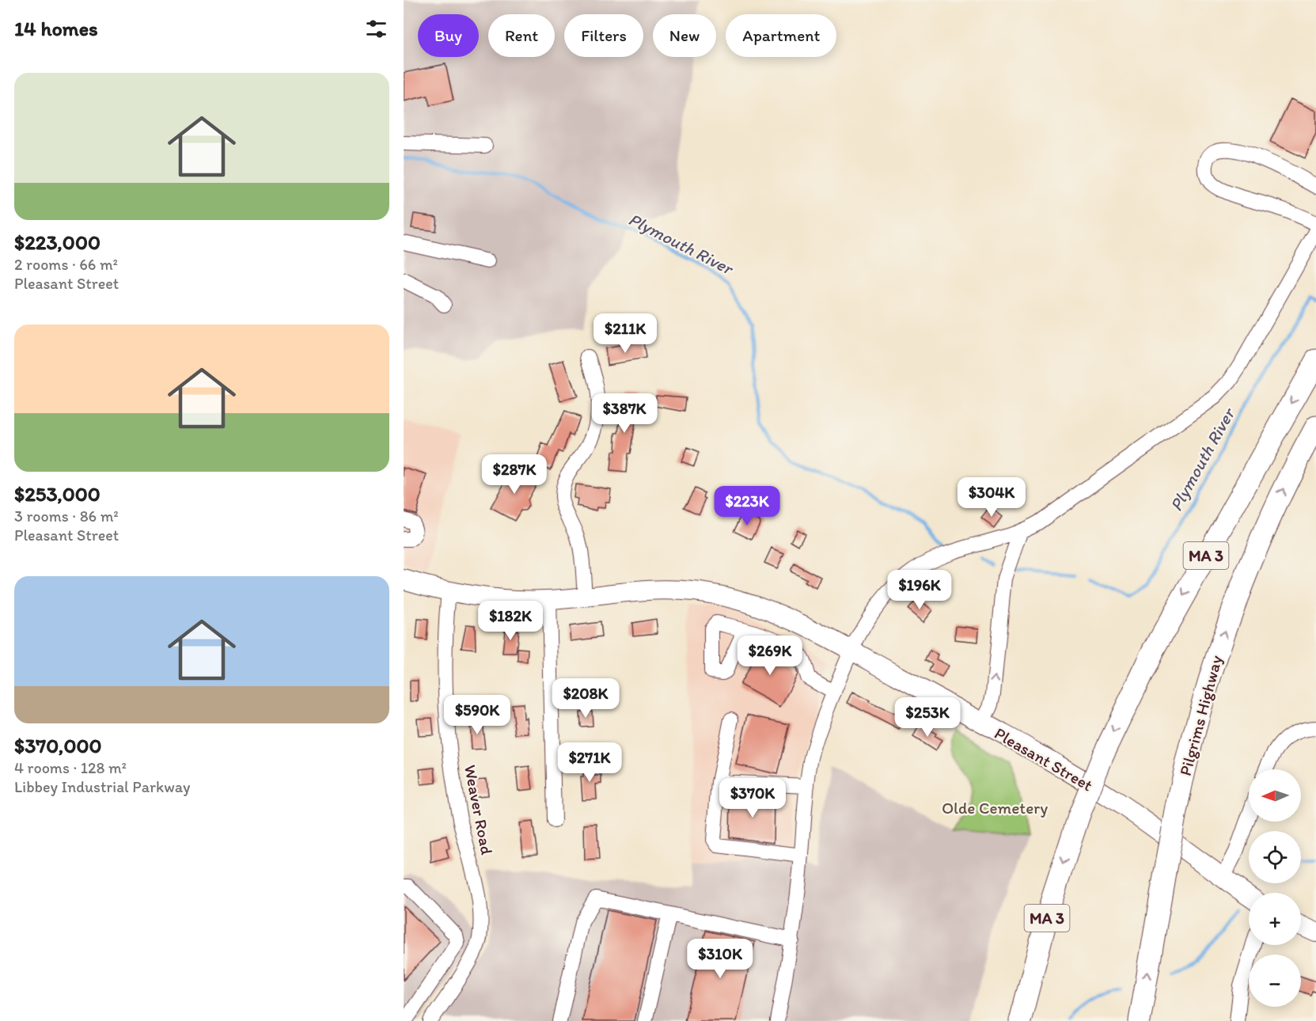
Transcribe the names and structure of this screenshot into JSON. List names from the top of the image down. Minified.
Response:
{"streets":{"highway":["MA 3","Pilgrims Highway"],"main road":["Pleasant Street"],"street":["Weaver Road"]},"crossings":[["Pleasant Street","Weaver Road"]],"water":["Plymouth River"],"parks":["Olde Cemetery"],"north":"left","page":{"heading":"14 homes","chip":["Buy","Rent","Filters","New","Apartment"],"list":[{"name":"$223,000","note":"2 rooms · 66 m² · Pleasant Street"},{"name":"$253,000","note":"3 rooms · 86 m² · Pleasant Street"},{"name":"$370,000","note":"4 rooms · 128 m² · Libbey Industrial Parkway"}],"price":["$211K","$387K","$287K","$304K","$223K","$196K","$182K","$269K","$208K","$590K","$253K","$271K","$370K","$310K"],"map_buttons":["+","−"]}}
